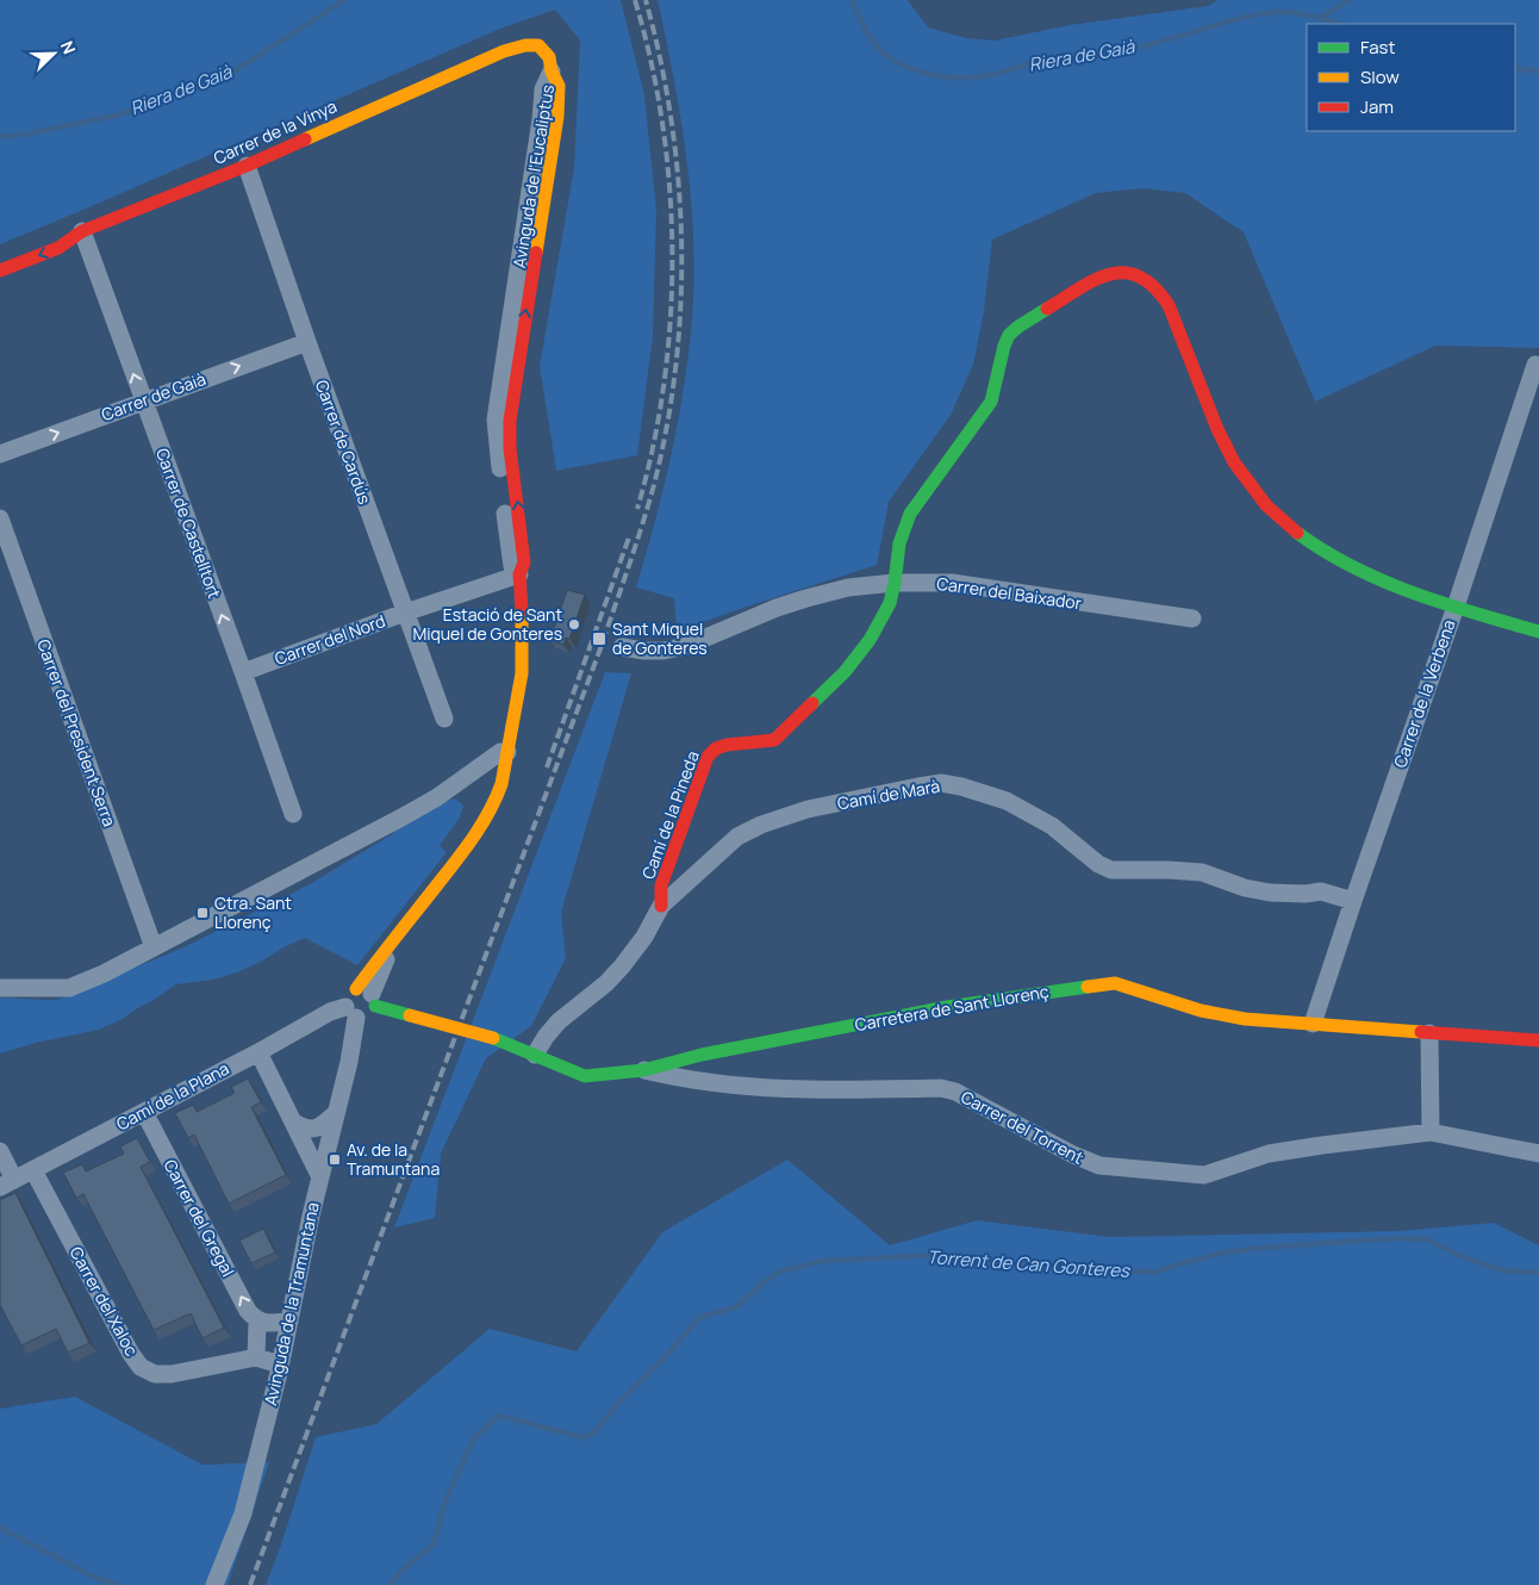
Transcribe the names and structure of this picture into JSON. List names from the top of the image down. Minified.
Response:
{"streets":{"street":["Carrer de la Vinya","Avinguda de l'Eucaliptus","Carrer de Gaià","Carrer de Cardús","Carrer de Castelltort","Carrer del Baixador","Carrer del Nord","Carrer de la Verbena","Carrer del President Serra","Camí de Marà","Camí de la Pineda","Carretera de Sant Llorenç","Camí de la Plana","Carrer del Torrent","Carrer del Gregal","Carrer del Xaloc","Avinguda de la Tramuntana"]},"crossings":[["Carrer de la Vinya","Avinguda de l'Eucaliptus"],["Carrer de la Vinya","Carrer de Cardús"],["Carrer de la Vinya","Carrer de Castelltort"],["Avinguda de l'Eucaliptus","Carrer del Nord"],["Carrer de Gaià","Carrer de Cardús"],["Carrer de Gaià","Carrer de Castelltort"],["Carrer de Cardús","Carrer del Nord"],["Carrer de Castelltort","Carrer del Nord"],["Carrer del Baixador","Camí de la Pineda"],["Carrer de la Verbena","Camí de Marà"],["Carrer de la Verbena","Camí de la Pineda"],["Carrer de la Verbena","Carretera de Sant Llorenç"],["Camí de Marà","Camí de la Pineda"],["Camí de Marà","Carretera de Sant Llorenç"],["Carretera de Sant Llorenç","Camí de la Plana"],["Carretera de Sant Llorenç","Carrer del Torrent"],["Camí de la Plana","Carrer del Gregal"],["Camí de la Plana","Carrer del Xaloc"],["Camí de la Plana","Avinguda de la Tramuntana"]],"one_way":["Carrer de Gaià","Carrer de Castelltort"],"water":["Riera de Gaià","Torrent de Can Gonteres"],"places":{"other":["Estació de Sant Miquel de Gonteres"],"transit":["Sant Miquel de Gonteres","Ctra. Sant Llorenç","Av. de la Tramuntana"]},"legend":["Fast","Slow","Jam"],"north":"top right"}
